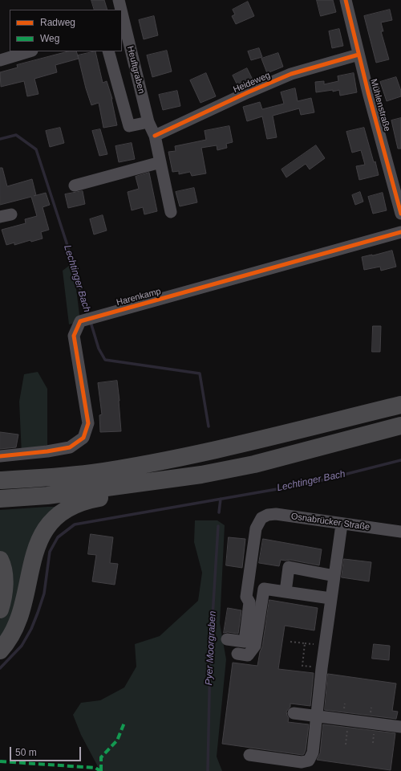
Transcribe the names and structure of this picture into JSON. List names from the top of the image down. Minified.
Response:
{"streets":{"street":["Heuftgraben","Heideweg","Mühlenstraße","Harenkamp","Osnabrücker Straße"]},"crossings":[["Heuftgraben","Heideweg"],["Heideweg","Mühlenstraße"]],"water":["Lechtinger Bach","Pyer Moorgraben"],"legend":["Radweg","Weg"],"scale_bar":"50 m"}
